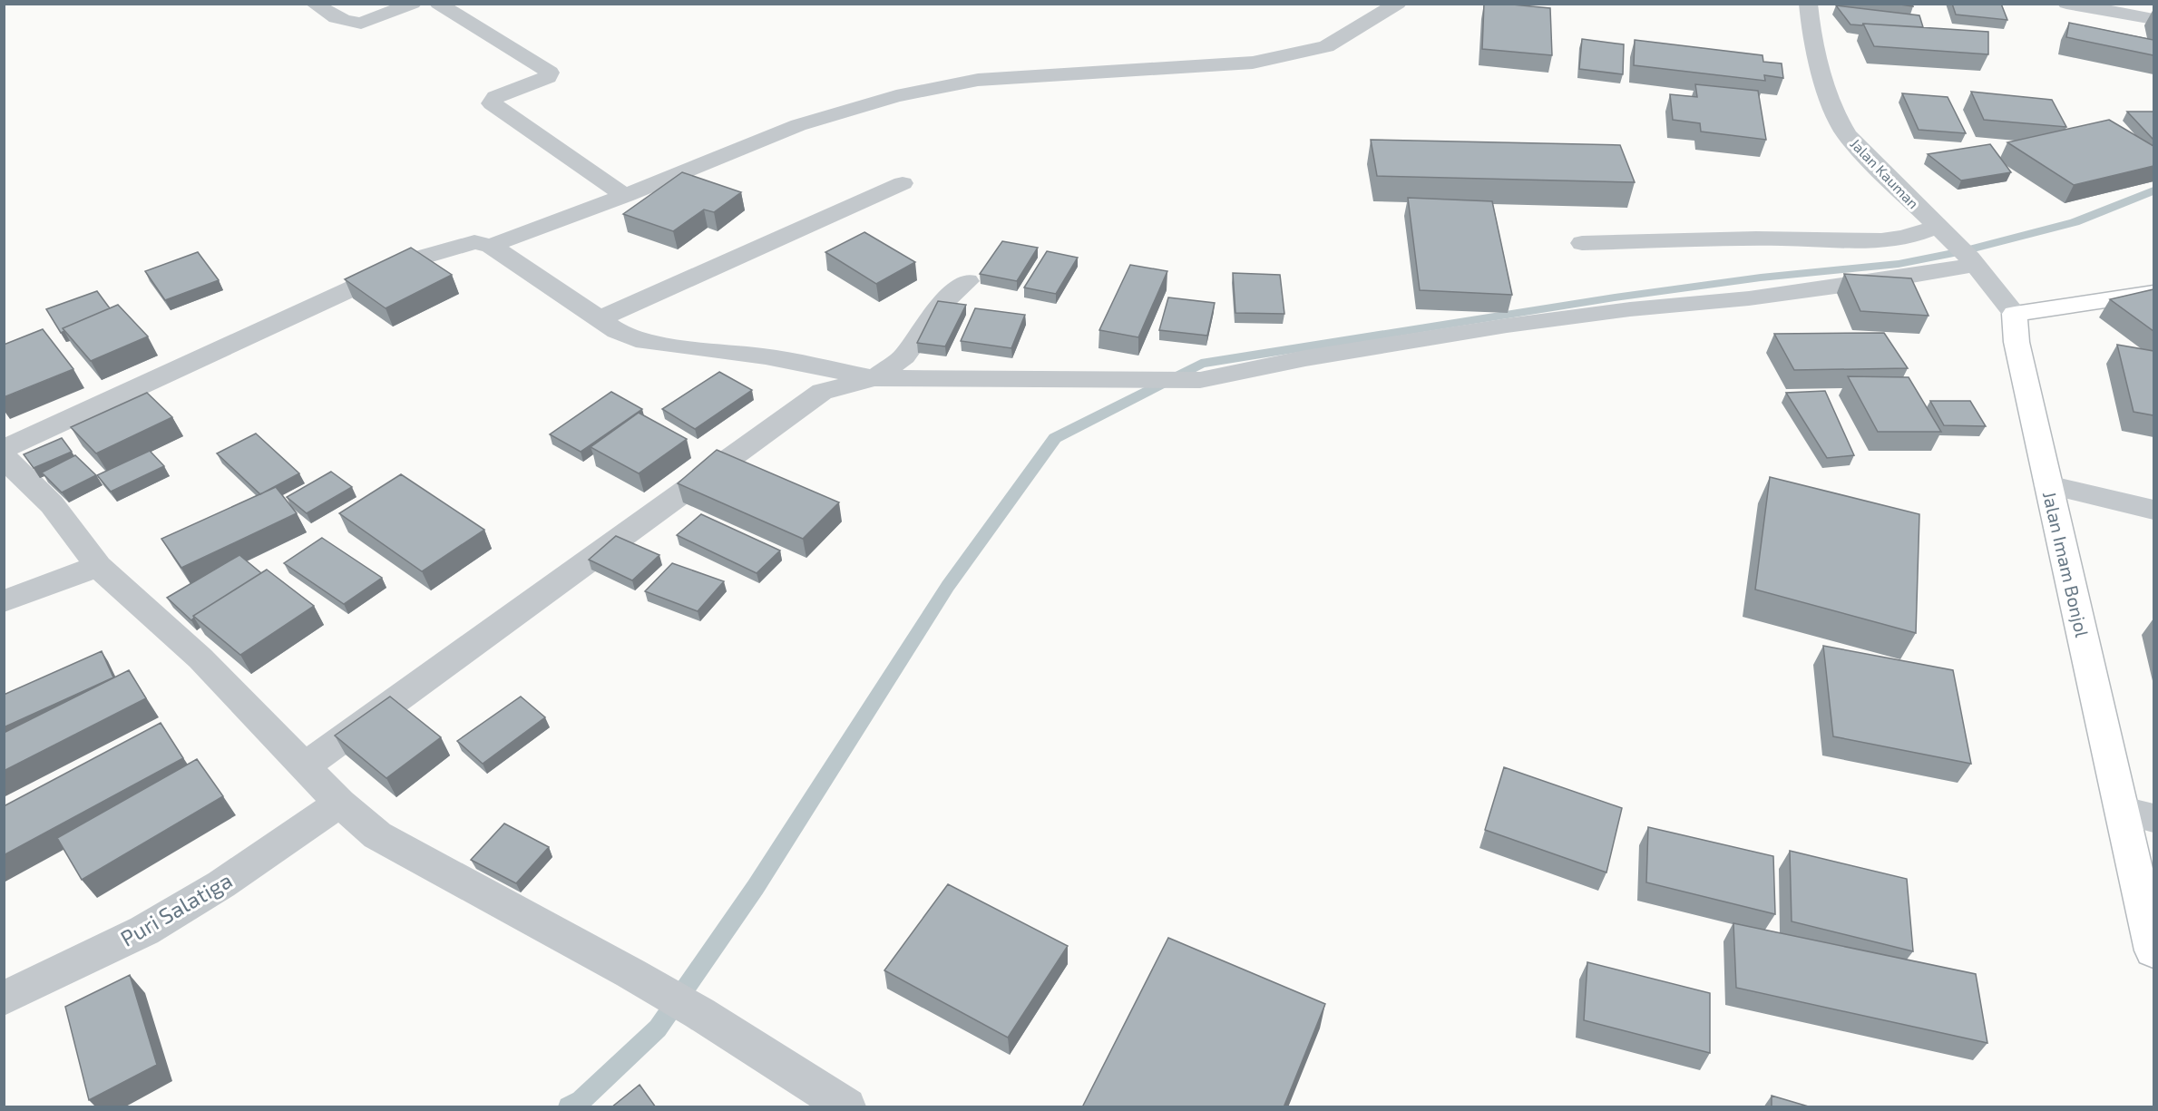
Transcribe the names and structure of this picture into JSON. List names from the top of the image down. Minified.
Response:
{"streets":{"main road":["Jalan Imam Bonjol"],"street":["Jalan Kauman","Puri Salatiga"]},"crossings":[["Jalan Kauman","Jalan Imam Bonjol"]]}
